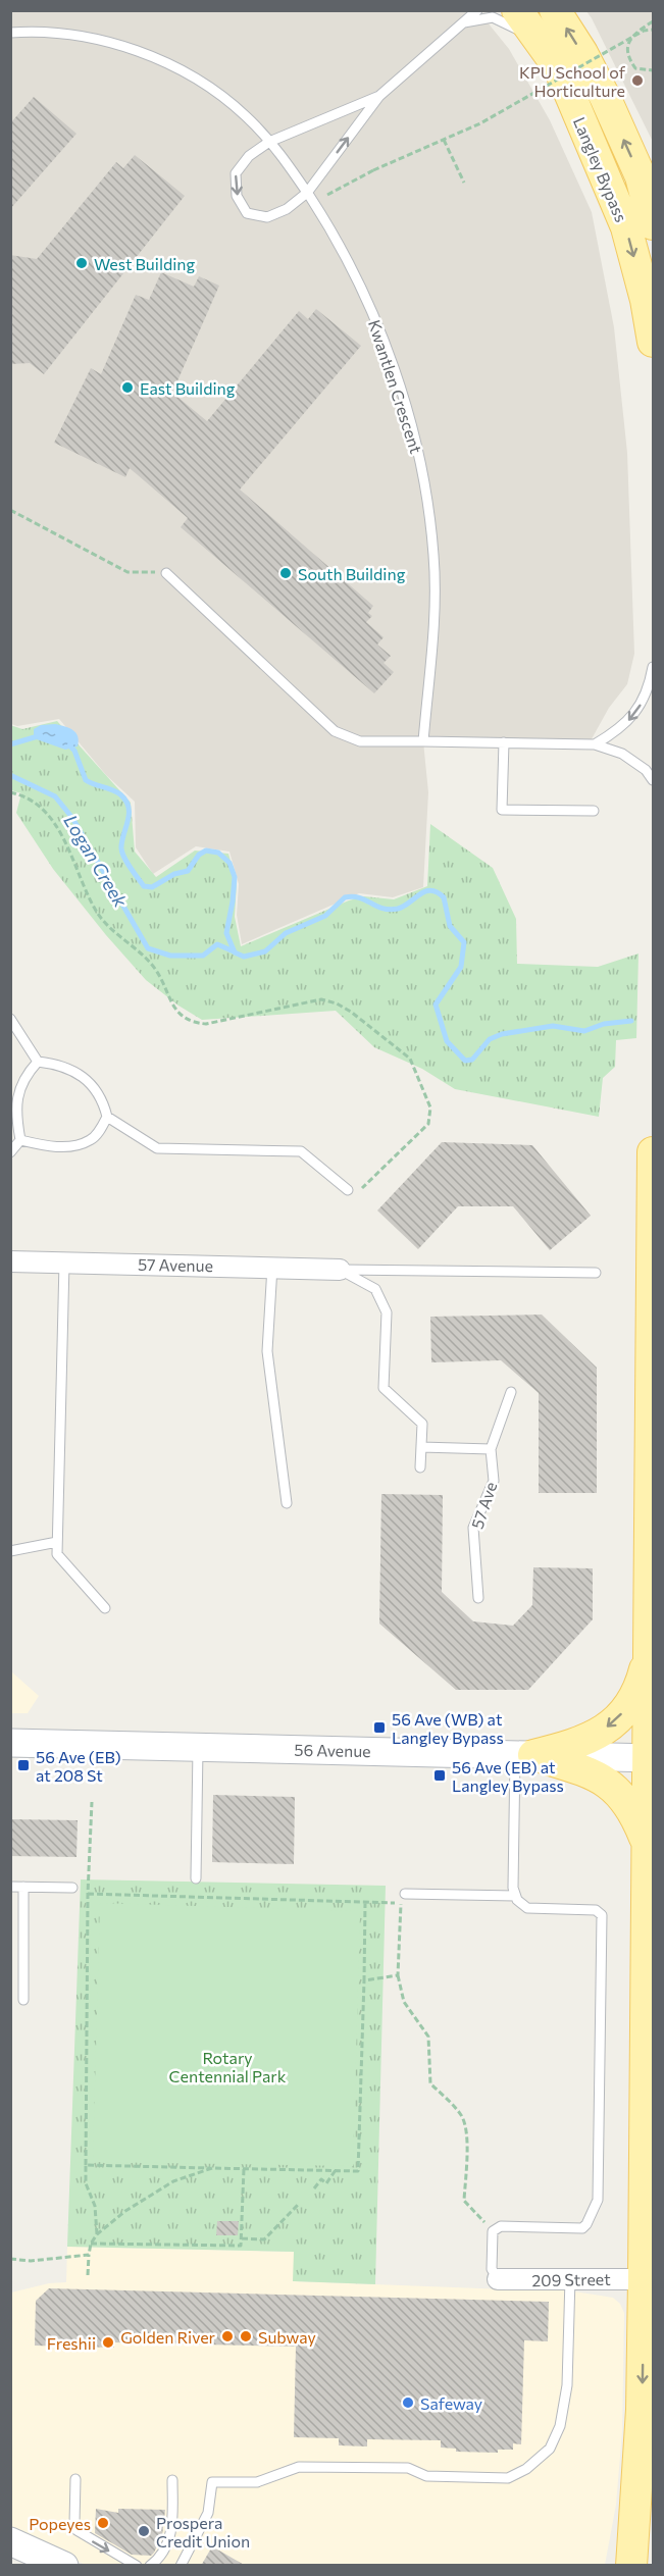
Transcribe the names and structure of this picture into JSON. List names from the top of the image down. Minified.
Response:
{"streets":{"main road":["Langley Bypass","56 Avenue"],"street":["57 Avenue","209 Street"],"lane":["Kwantlen Crescent","57 Ave"]},"water":["Logan Creek"],"parks":["Rotary Centennial Park"],"places":{"other":["KPU School of Horticulture","West Building","East Building","South Building","Golden River","Subway","Freshii","Safeway","Popeyes","Prospera Credit Union"],"transit":["56 Ave (WB) at Langley Bypass","56 Ave (EB) at 208 St","56 Ave (EB) at Langley Bypass"]}}
